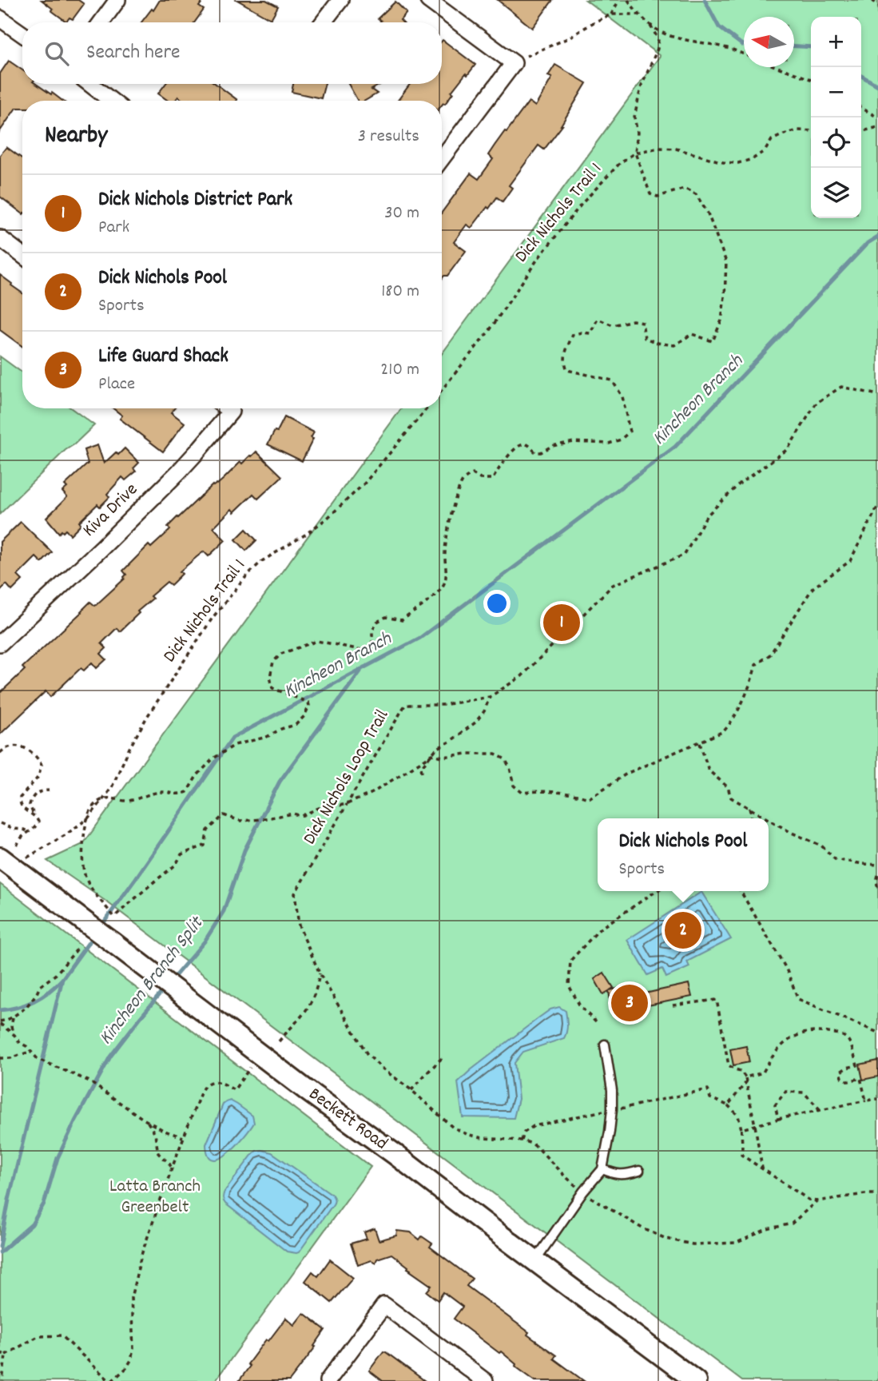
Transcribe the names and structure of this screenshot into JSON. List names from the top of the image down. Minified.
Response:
{"streets":{"street":["Kiva Drive","Beckett Road"],"path":["Dick Nichols Trail 1","Dick Nichols Loop Trail"]},"water":["Kincheon Branch","Kincheon Branch Split"],"parks":["Latta Branch Greenbelt"],"north":"left","page":{"map_buttons":["+","−"],"search":"Search here","heading":["Nearby","3 results"],"list":[{"mark":"1","name":"Dick Nichols District Park","note":"Park","value":"30 m"},{"mark":"2","name":"Dick Nichols Pool","note":"Sports","value":"180 m"},{"mark":"3","name":"Life Guard Shack","note":"Place","value":"210 m"}],"pins":["1","2","3"],"popup":["Dick Nichols Pool","Sports"]}}
